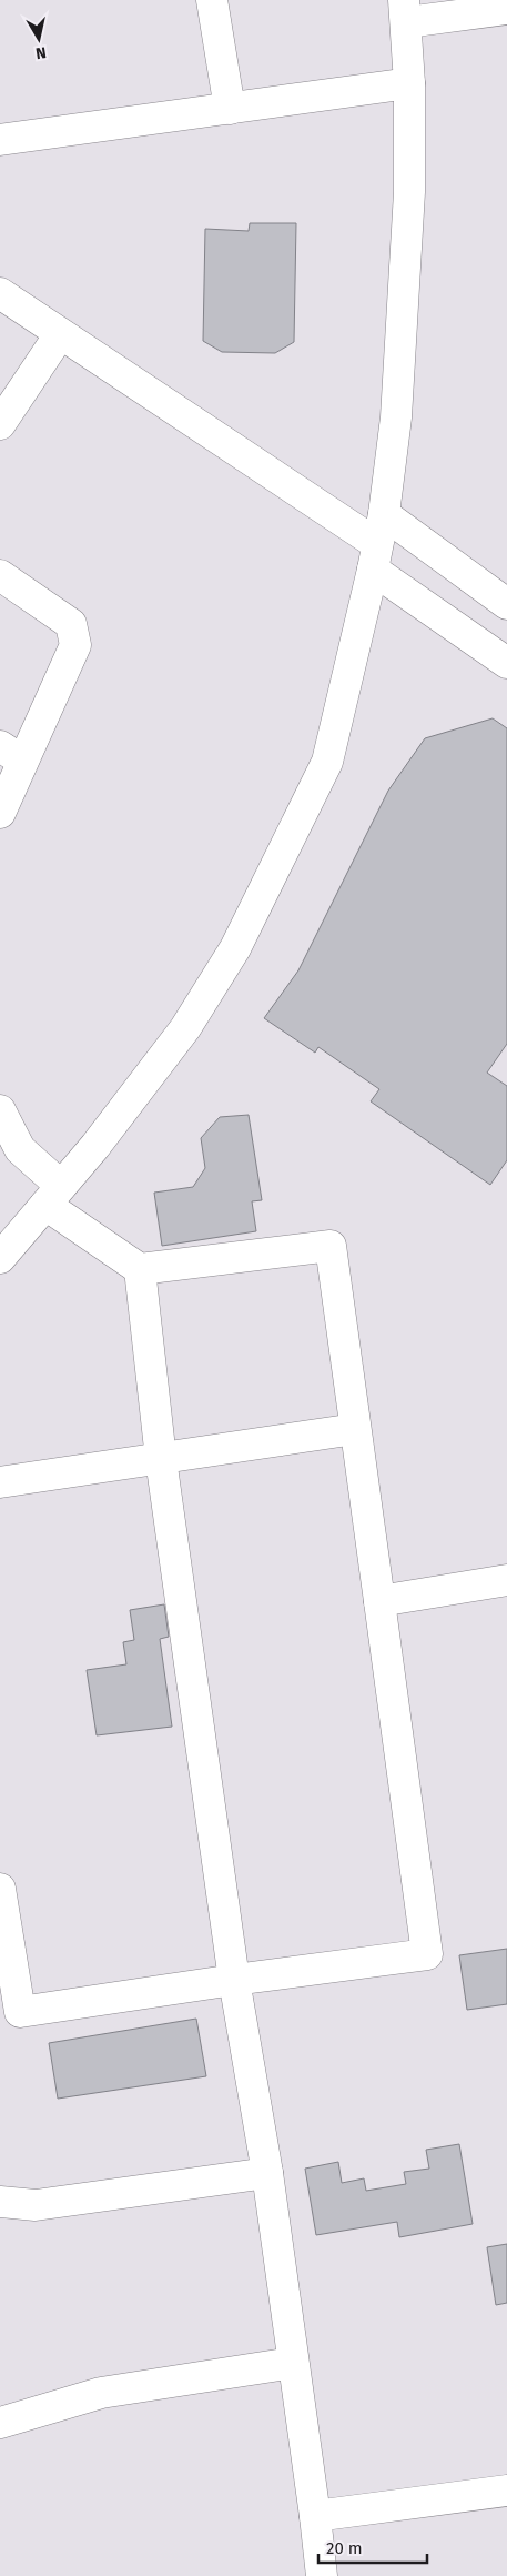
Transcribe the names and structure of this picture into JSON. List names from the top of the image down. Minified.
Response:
{"scale_bar":"20 m","north":"bottom"}
